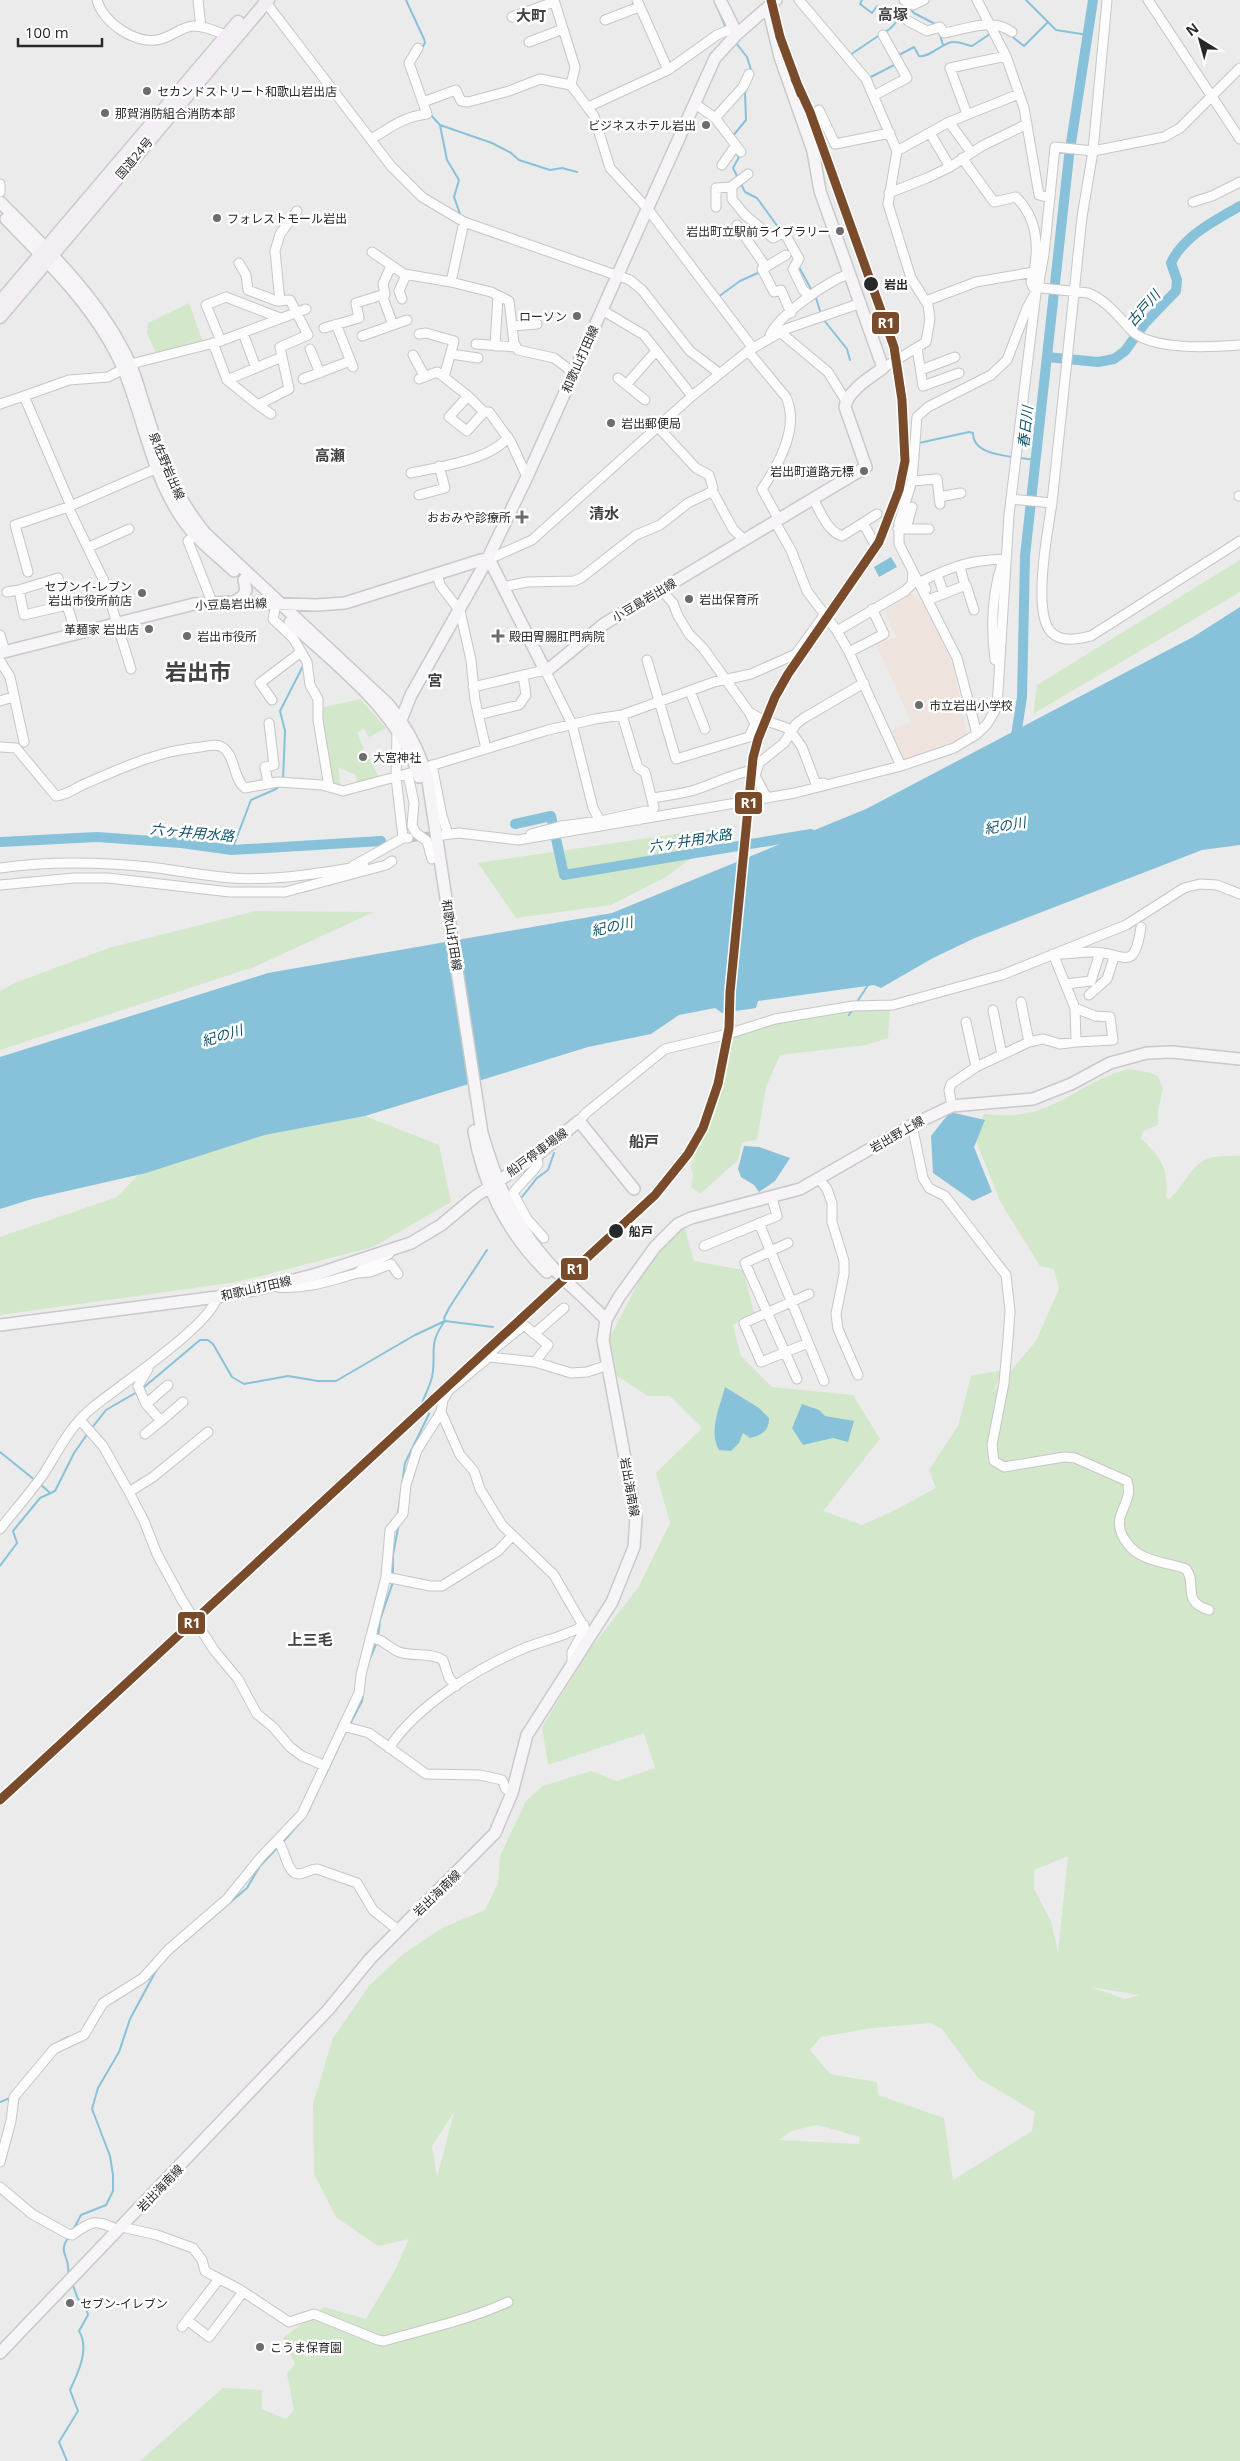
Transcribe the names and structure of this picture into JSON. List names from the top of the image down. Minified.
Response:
{"streets":{"highway":["国道24号"],"main road":["和歌山打田線","泉佐野岩出線","小豆島岩出線","岩出野上線","船戸停車場線","岩出海南線"]},"crossings":[["国道24号","泉佐野岩出線"],["和歌山打田線","泉佐野岩出線"],["和歌山打田線","小豆島岩出線"],["和歌山打田線","船戸停車場線"],["泉佐野岩出線","小豆島岩出線"],["岩出野上線","岩出海南線"]],"districts":["高塚","大町","高瀬","清水","岩出市","宮","船戸","上三毛"],"water":["古戸川","春日川","紀の川","六ヶ井用水路"],"places":{"other":["セカンドストリート和歌山岩出店","那賀消防組合消防本部","ビジネスホテル岩出","フォレストモール岩出","岩出町立駅前ライブラリー","岩出","ローソン","岩出郵便局","岩出町道路元標","セブンイ-レブン 岩出市役所前店","岩出保育所","革麺家 岩出店","岩出市役所","市立岩出小学校","大宮神社","船戸","セブン-イレブン","こうま保育園"],"health":["おおみや診療所","殿田胃腸肛門病院"]},"lines":["transit line R1"],"scale_bar":"100 m","north":"top left"}
